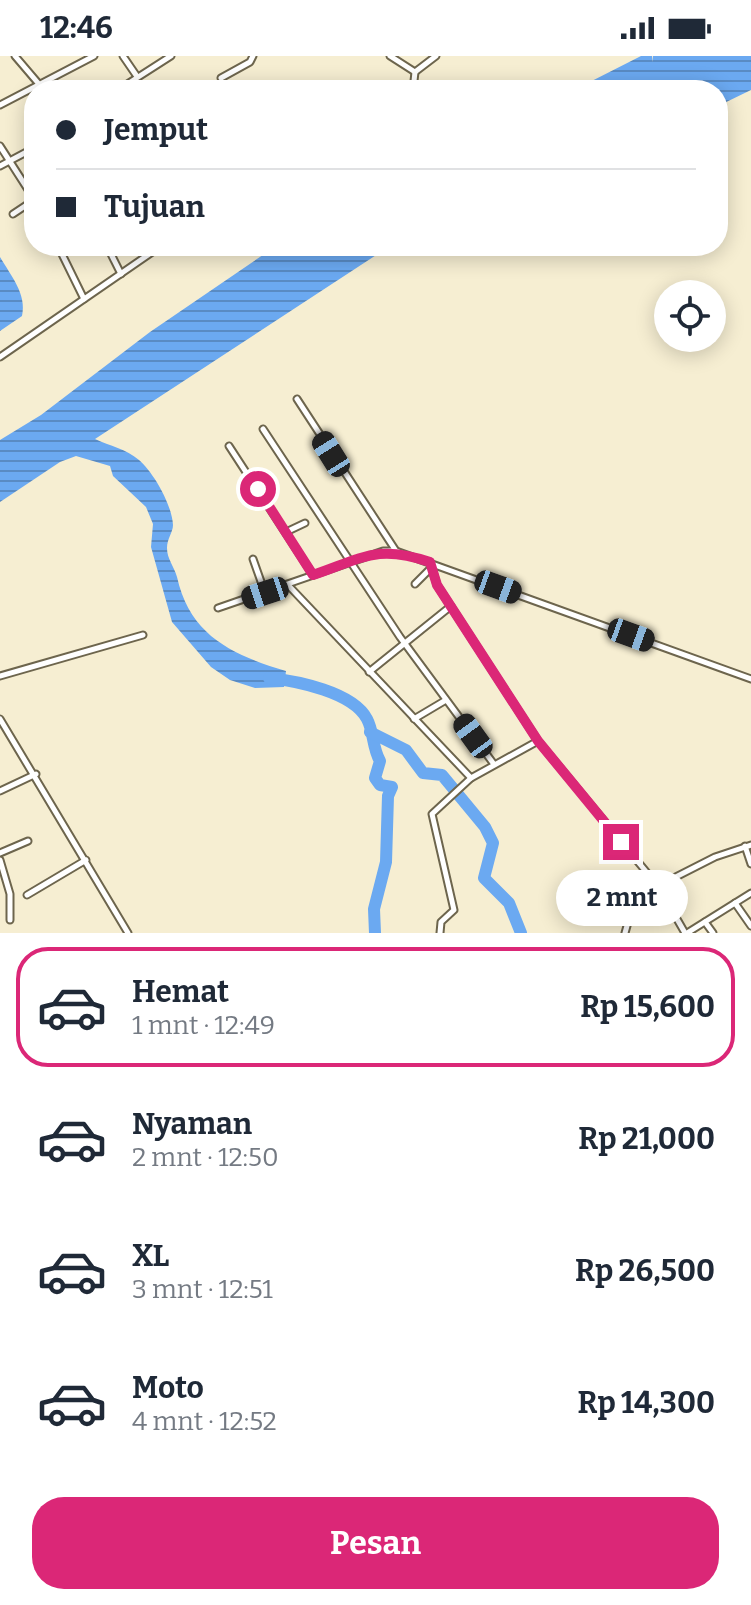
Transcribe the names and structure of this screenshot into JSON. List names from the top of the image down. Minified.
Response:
{"page":{"status":"12:46","banner":["Jemput","Tujuan"],"bubble":"2 mnt","list":[{"name":"Hemat","note":"1 mnt · 12:49","value":"Rp 15,600"},{"name":"Nyaman","note":"2 mnt · 12:50","value":"Rp 21,000"},{"name":"XL","note":"3 mnt · 12:51","value":"Rp 26,500"},{"name":"Moto","note":"4 mnt · 12:52","value":"Rp 14,300"}],"buttons":"Pesan"}}
